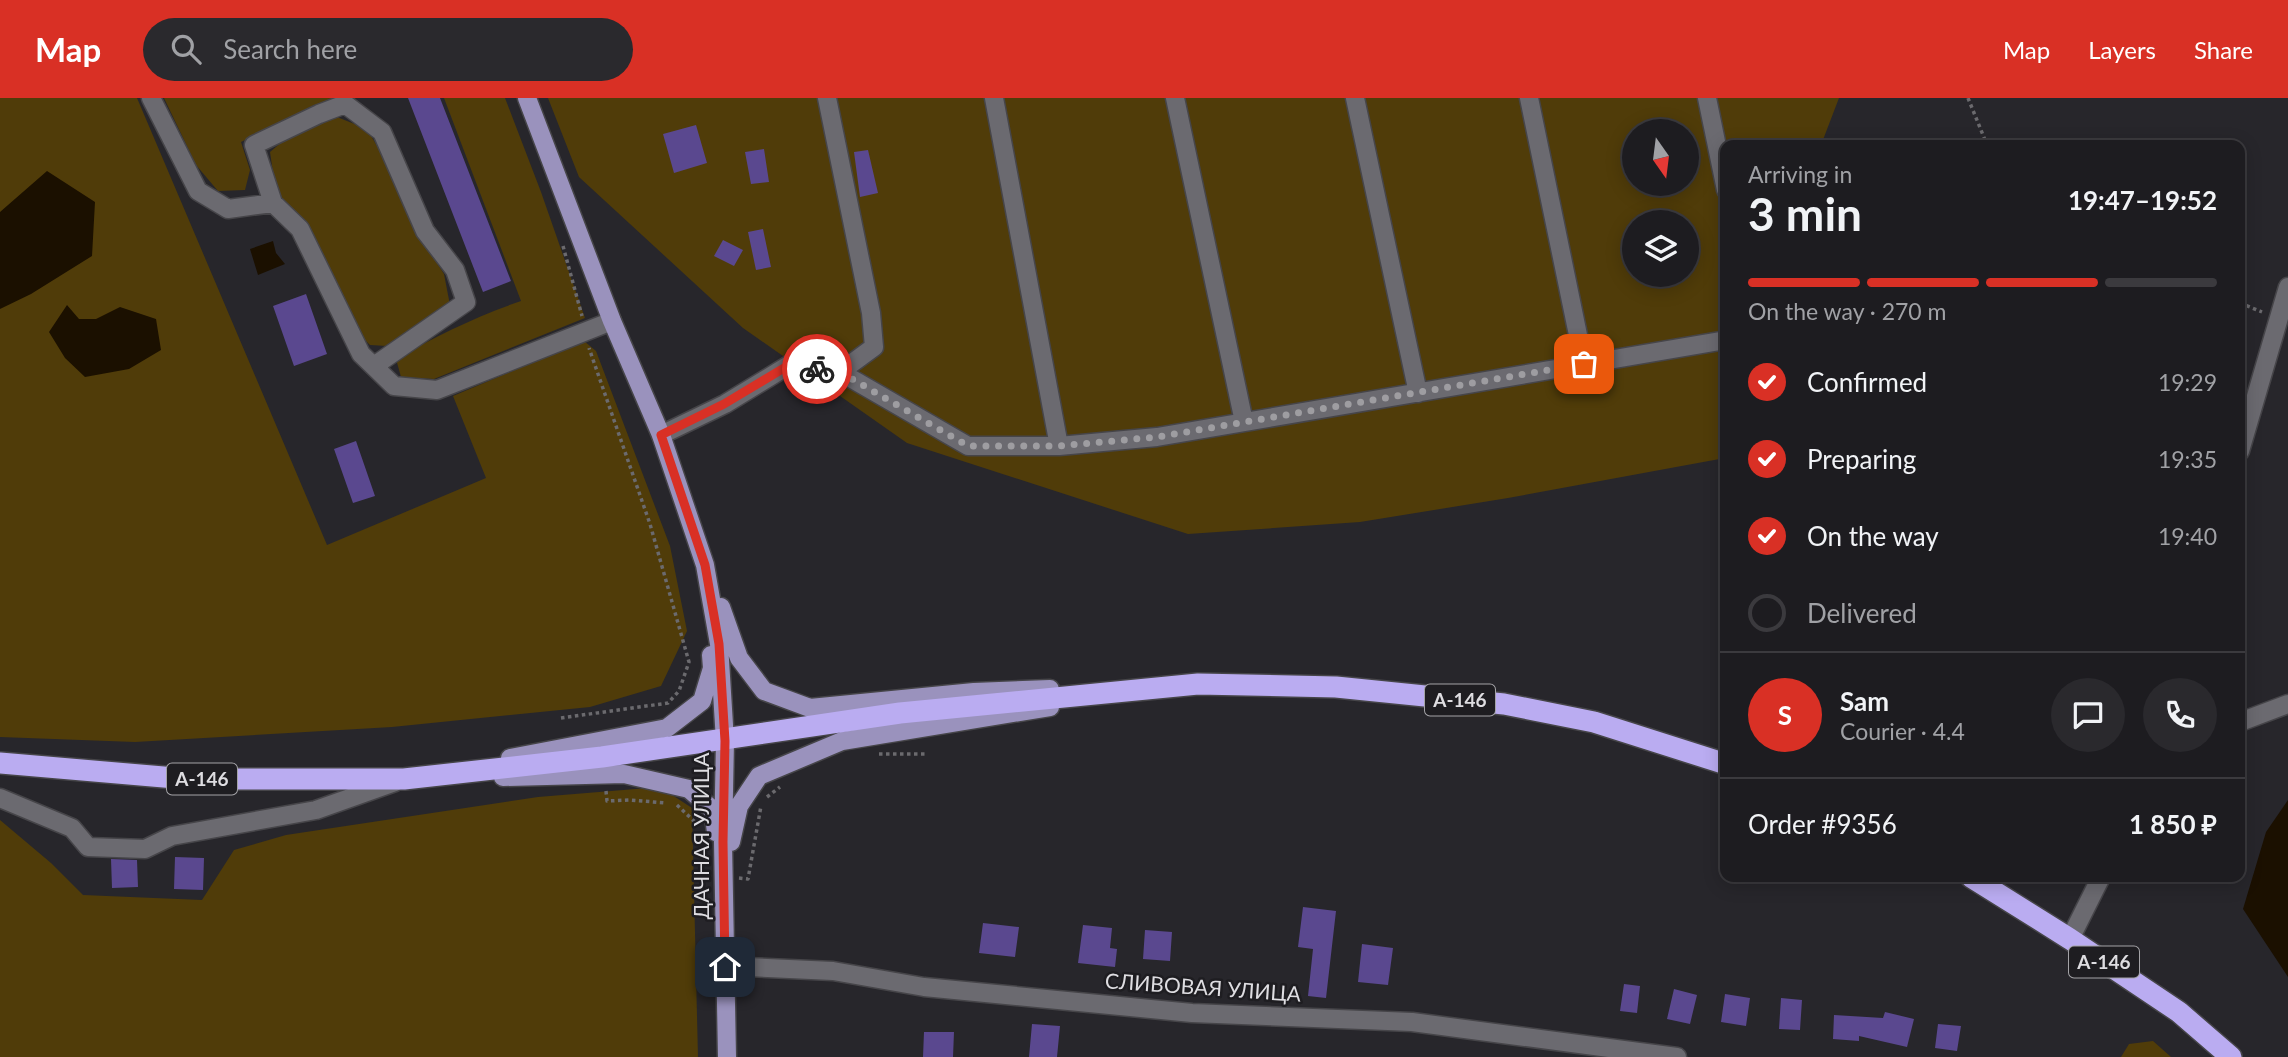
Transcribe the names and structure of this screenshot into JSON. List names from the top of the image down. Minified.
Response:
{"streets":{"highway":["А-146"],"main road":["ДАЧНАЯ УЛИЦА"],"street":["СЛИВОВАЯ УЛИЦА"]},"crossings":[["А-146","ДАЧНАЯ УЛИЦА"],["ДАЧНАЯ УЛИЦА","СЛИВОВАЯ УЛИЦА"]],"north":"bottom","page":{"header":"Map","search":"Search here","nav":["Map","Layers","Share"],"heading":["3 min","Arriving in","19:47–19:52"],"panel":["Sam","Courier · 4.4","Order #9356","1 850 ₽"],"bar":"On the way · 270 m","list":[["Confirmed","19:29"],["Preparing","19:35"],["On the way","19:40"],"Delivered"],"round":"S"}}
